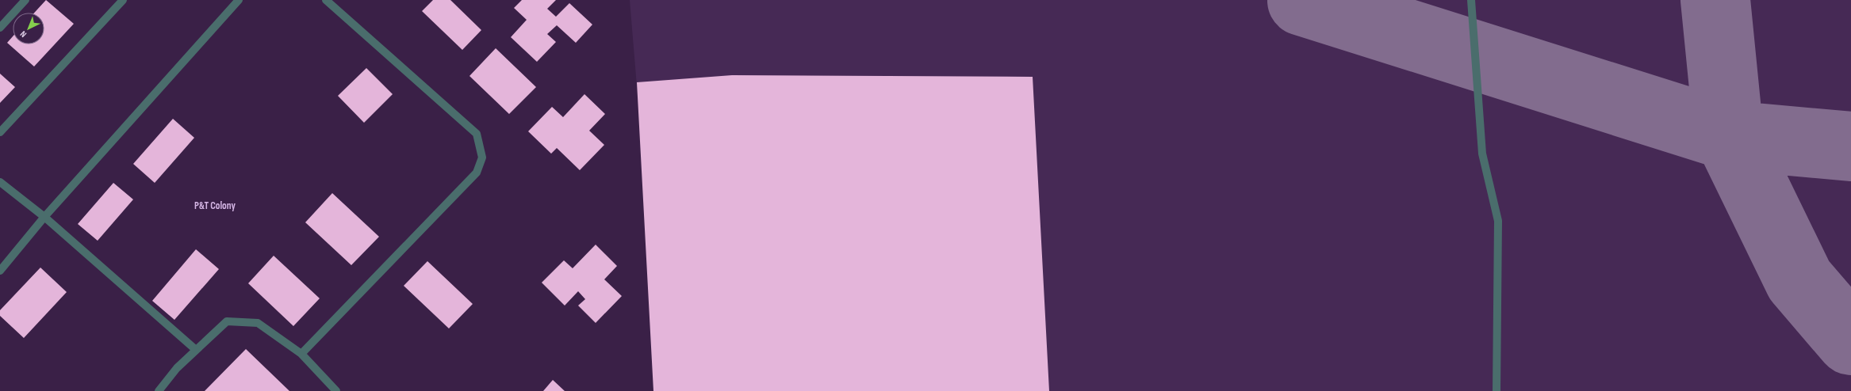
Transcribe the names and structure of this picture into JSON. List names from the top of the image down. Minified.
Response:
{"districts":["P&T Colony"],"north":"bottom left"}
